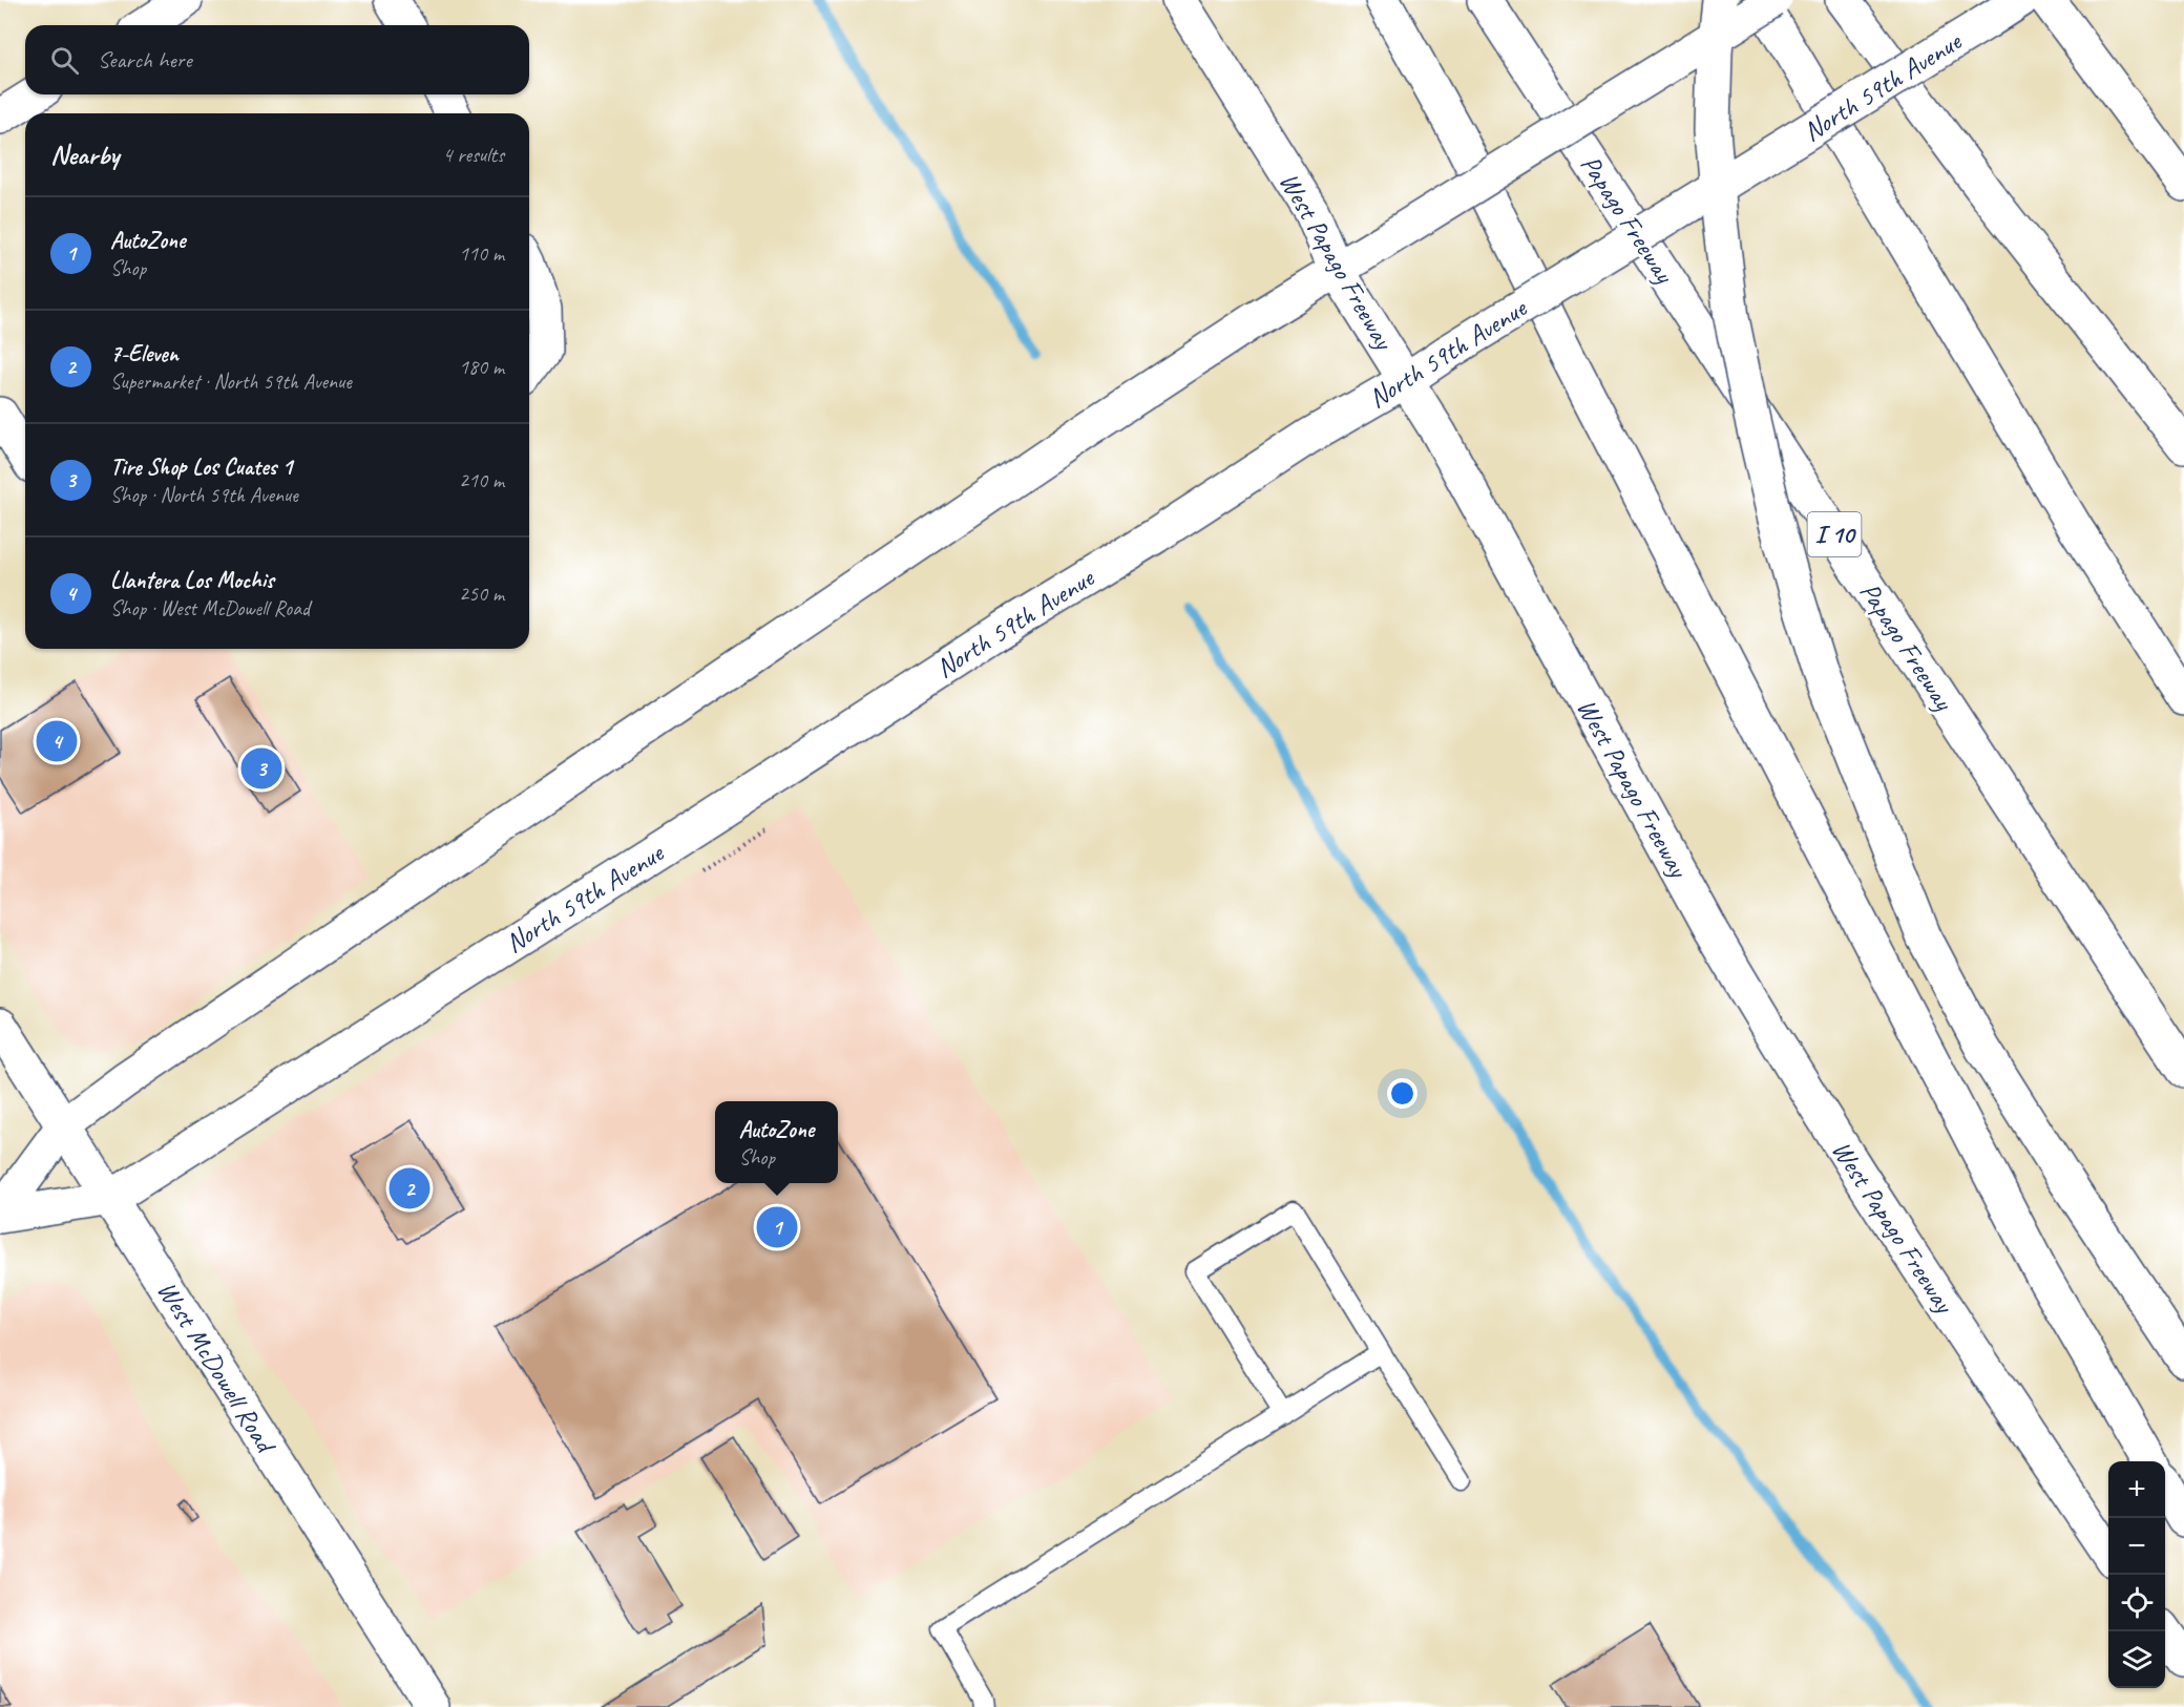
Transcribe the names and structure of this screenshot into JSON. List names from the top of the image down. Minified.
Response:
{"streets":{"main road":["North 59th Avenue","Papago Freeway","West Papago Freeway","I 10","West McDowell Road"]},"crossings":[["North 59th Avenue","West Papago Freeway"],["North 59th Avenue","West McDowell Road"]],"page":{"search":"Search here","heading":["Nearby","4 results"],"list":[{"mark":"1","name":"AutoZone","note":"Shop","value":"110 m"},{"mark":"2","name":"7-Eleven","note":"Supermarket · North 59th Avenue","value":"180 m"},{"mark":"3","name":"Tire Shop Los Cuates 1","note":"Shop · North 59th Avenue","value":"210 m"},{"mark":"4","name":"Llantera Los Mochis","note":"Shop · West McDowell Road","value":"250 m"}],"pins":["4","3","2","1"],"popup":["AutoZone","Shop"],"map_buttons":["+","−"]}}
